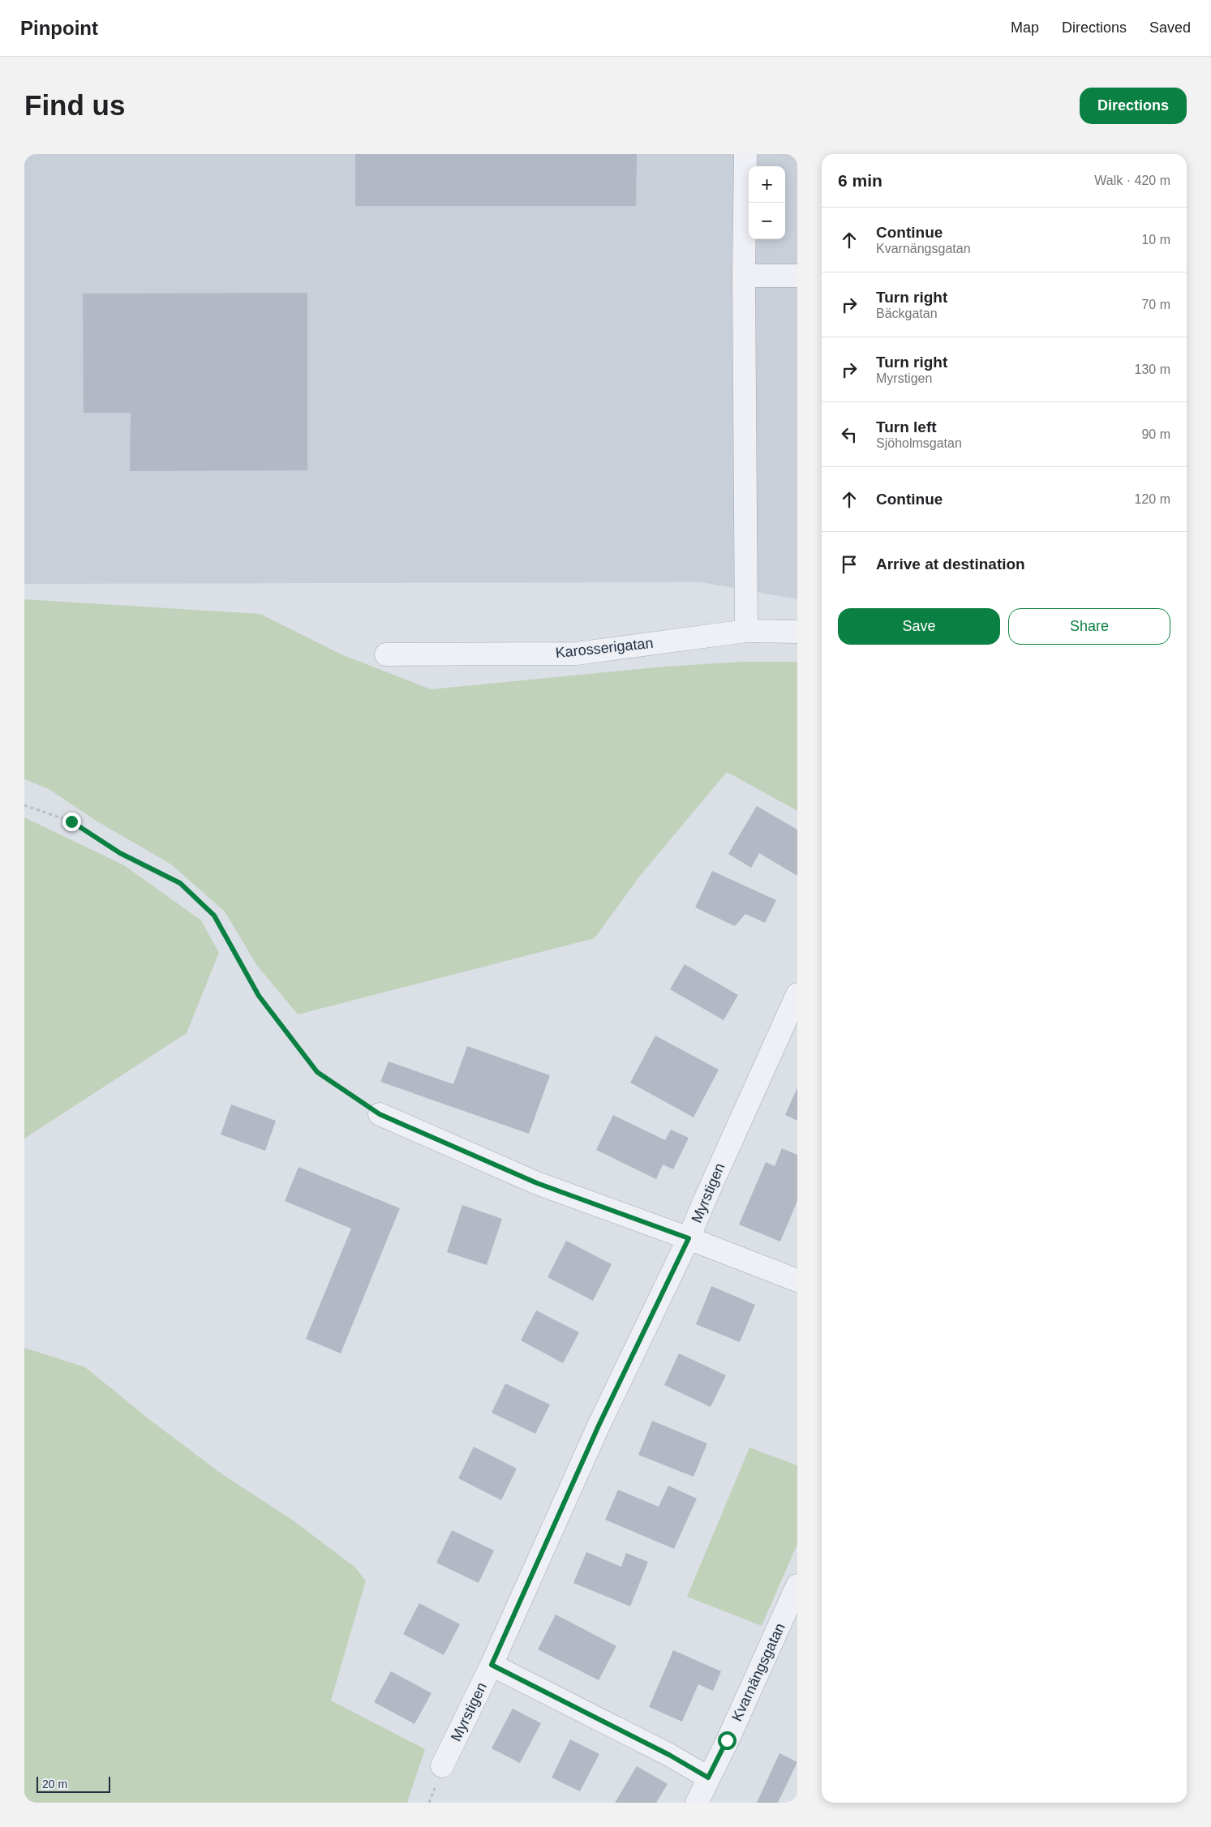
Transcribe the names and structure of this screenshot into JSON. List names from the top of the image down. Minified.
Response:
{"streets":{"street":["Karosserigatan","Myrstigen","Kvarnängsgatan"]},"scale_bar":"20 m","page":{"header":"Pinpoint","nav":["Map","Directions","Saved"],"buttons":["Directions",["Save","Share"]],"title":"Find us","heading":["6 min","Walk · 420 m"],"map_buttons":["+","−"],"list":[["Continue","Kvarnängsgatan","10 m"],["Turn right","Bäckgatan","70 m"],["Turn right","Myrstigen","130 m"],["Turn left","Sjöholmsgatan","90 m"],["Continue","120 m"],"Arrive at destination"],"scale":"20 m"}}
